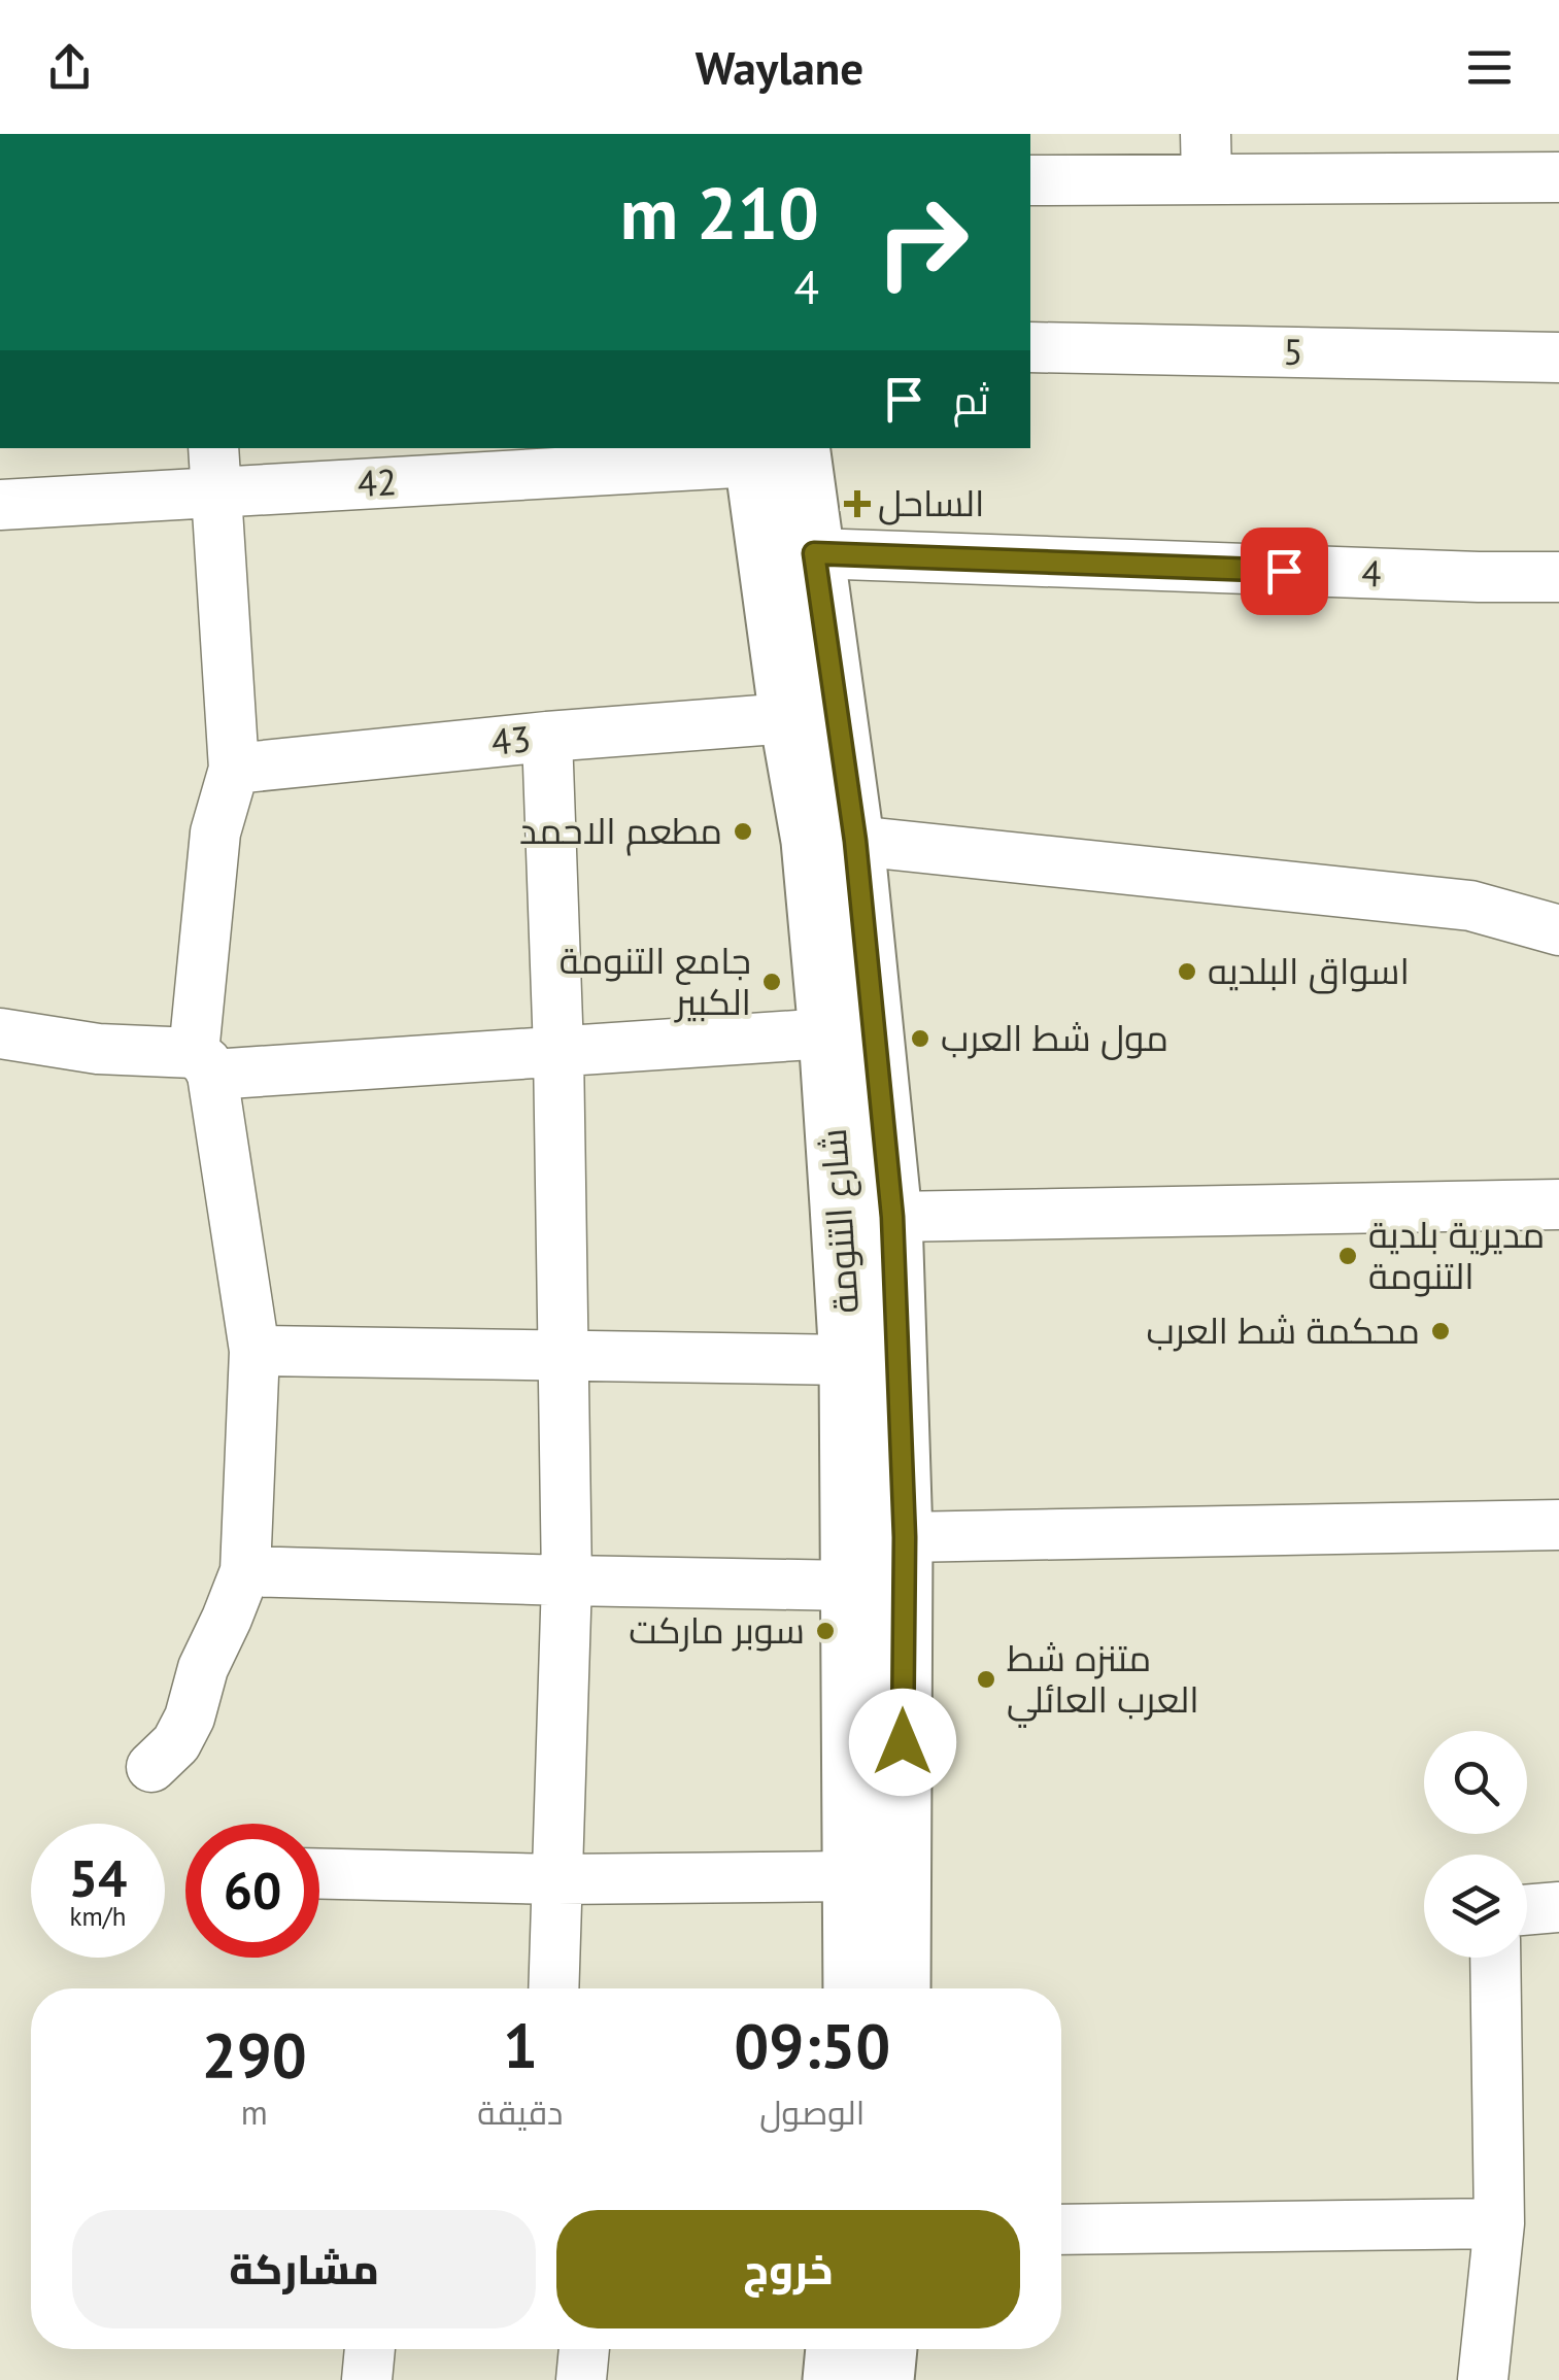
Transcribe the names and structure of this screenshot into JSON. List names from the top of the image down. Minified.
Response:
{"streets":{"main road":["شارع التنومة"],"street":["5","42","4","43"]},"crossings":[["42","شارع التنومة"],["4","شارع التنومة"],["43","شارع التنومة"]],"places":{"health":["الساحل"],"other":["مطعم الاحمد","اسواق البلديه","جامع التنومة الكبير","مول شط العرب","مديرية بلدية التنومة","محكمة شط العرب","سوبر ماركت","متنزه شط العرب العائلي"]},"page":{"header":"Waylane","turn":["210 m","4"],"then":"ثم","speed":"54 km/h","limit":"60","eta":["09:50","الوصول","1","دقيقة","290","m"],"buttons":["خروج","مشاركة"]}}
